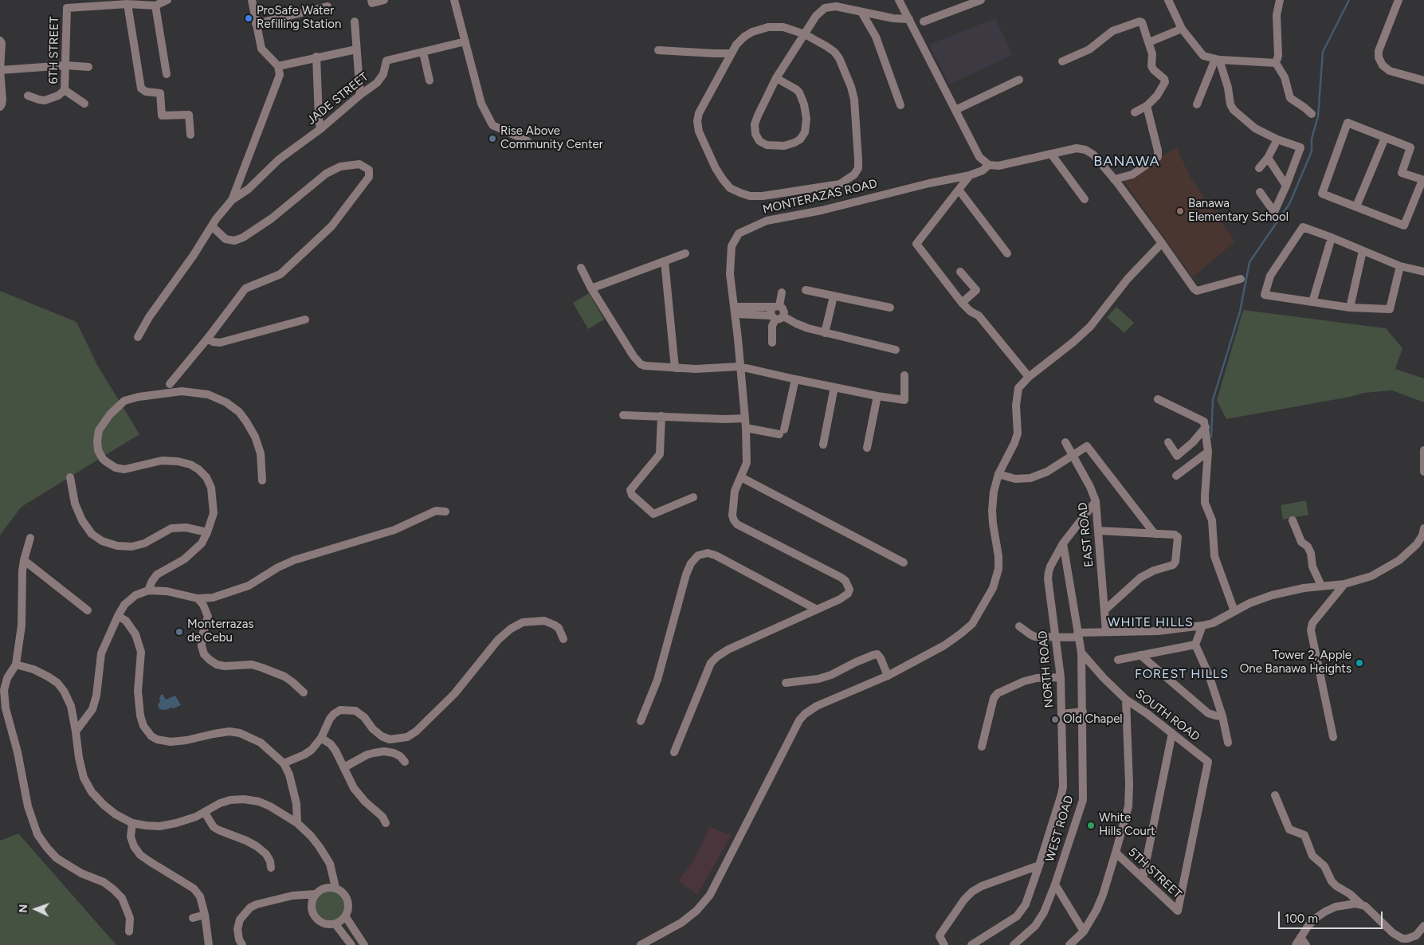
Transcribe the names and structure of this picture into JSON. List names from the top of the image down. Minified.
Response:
{"streets":{"street":["6TH STREET","JADE STREET","MONTERAZAS ROAD","EAST ROAD","NORTH ROAD","SOUTH ROAD","WEST ROAD","5TH STREET"]},"crossings":[["EAST ROAD","NORTH ROAD"],["NORTH ROAD","WEST ROAD"],["SOUTH ROAD","WEST ROAD"],["SOUTH ROAD","5TH STREET"]],"districts":["BANAWA","WHITE HILLS","FOREST HILLS"],"places":["ProSafe Water Refilling Station","Rise Above Community Center","Banawa Elementary School","Monterrazas de Cebu","Tower 2, Apple One Banawa Heights","Old Chapel","White Hills Court"],"scale_bar":"100 m","north":"left"}
